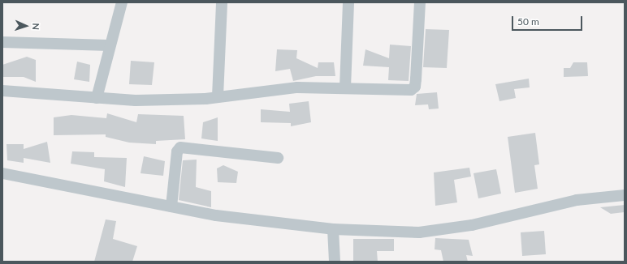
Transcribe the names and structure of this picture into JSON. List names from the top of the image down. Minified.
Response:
{"scale_bar":"50 m","north":"right"}
